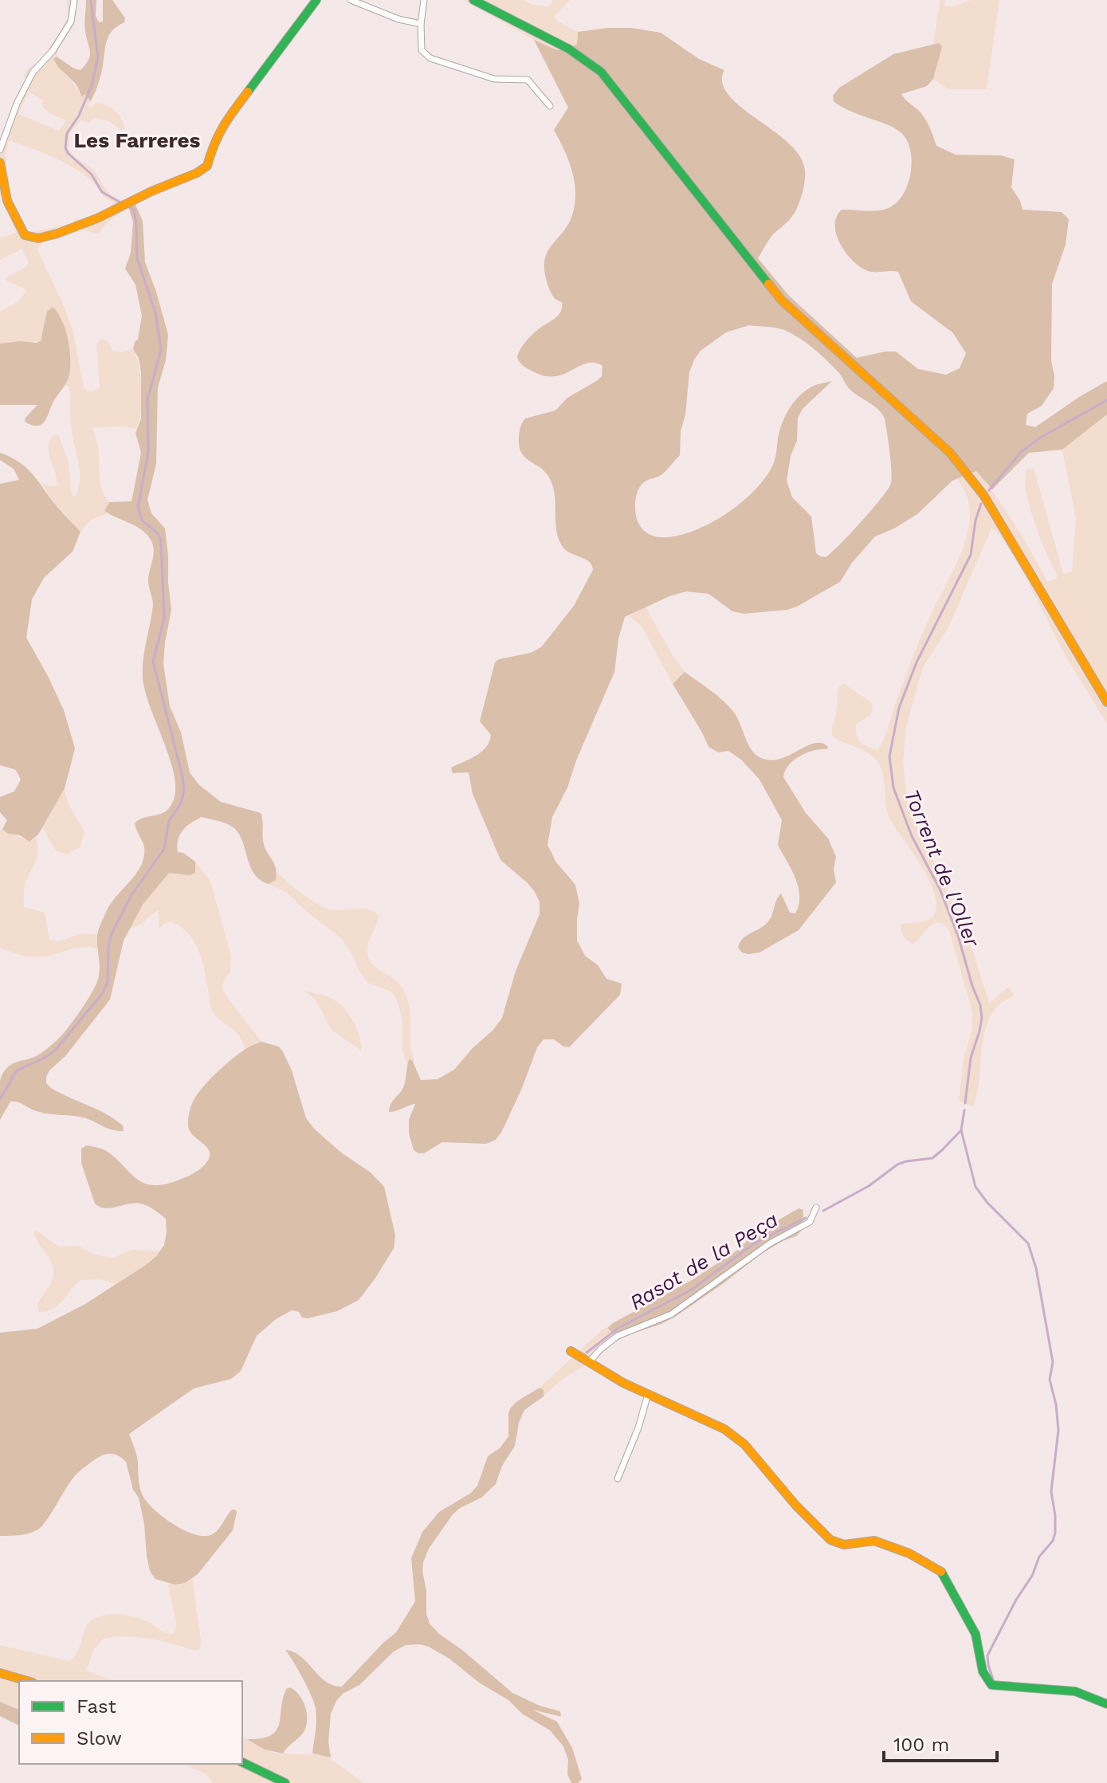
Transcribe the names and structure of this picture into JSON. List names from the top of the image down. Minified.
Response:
{"districts":["Les Farreres"],"water":["Torrent de l'Oller","Rasot de la Peça"],"legend":["Fast","Slow"],"scale_bar":"100 m"}
